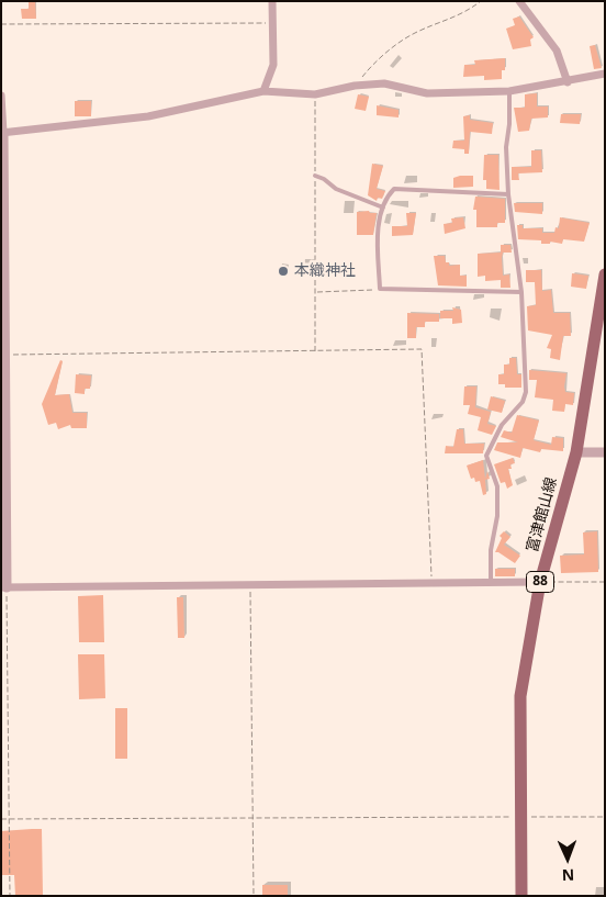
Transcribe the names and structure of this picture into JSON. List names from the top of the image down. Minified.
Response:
{"streets":{"main road":["富津館山線","88"]},"places":["本織神社"],"north":"bottom"}
